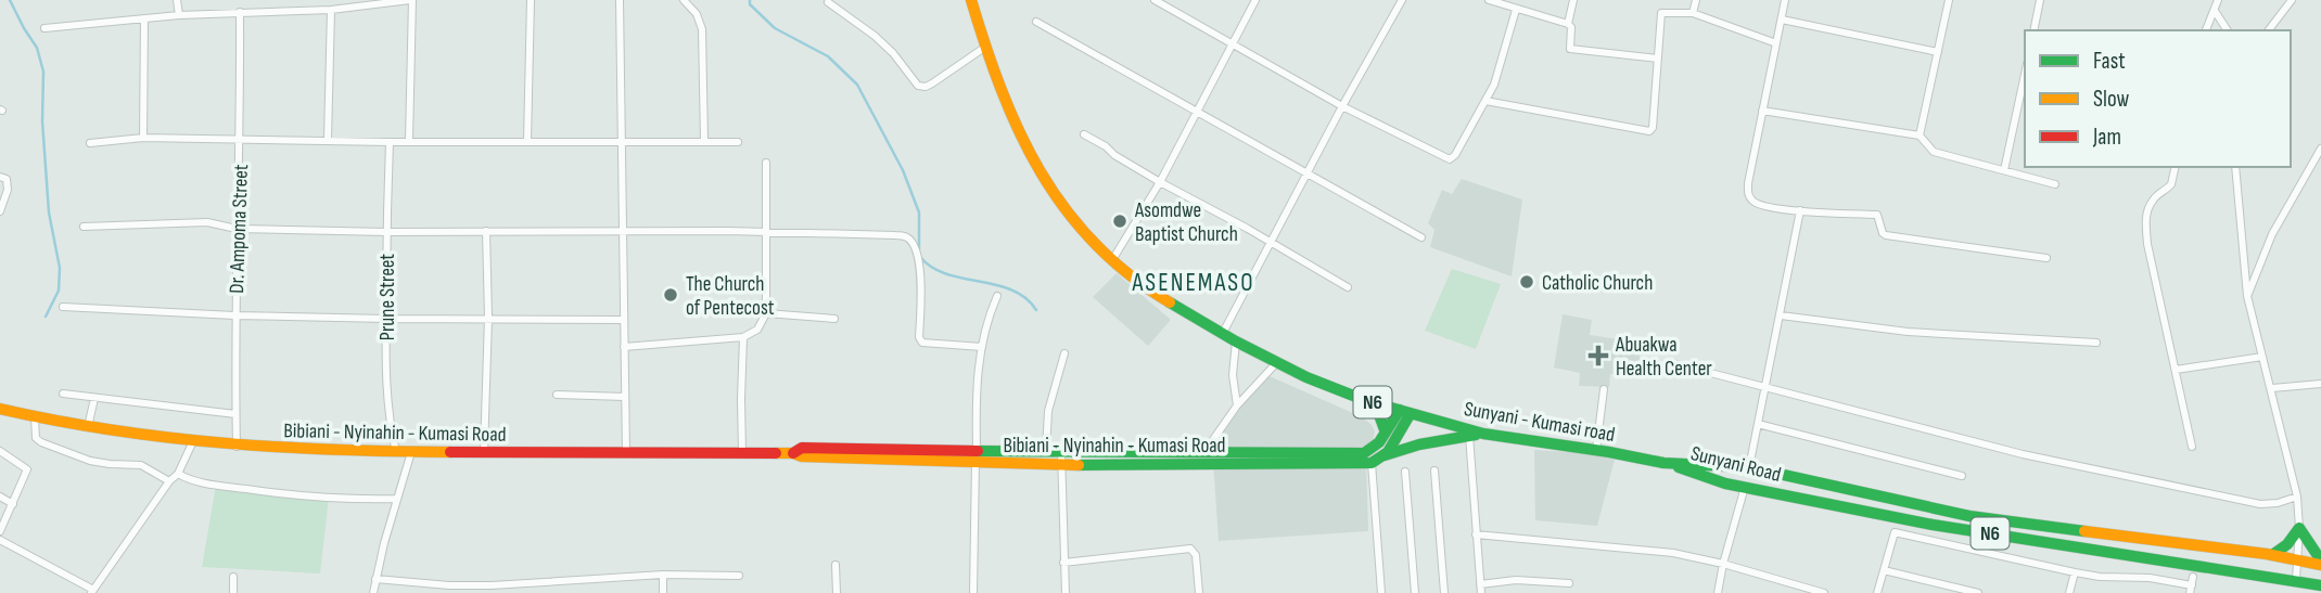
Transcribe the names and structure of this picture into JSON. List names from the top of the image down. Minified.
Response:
{"streets":{"main road":["N6","Sunyani - Kumasi road","Bibiani - Nyinahin - Kumasi Road","Sunyani Road"],"street":["Dr. Ampoma Street","Prune Street"]},"crossings":[["Dr. Ampoma Street","Bibiani - Nyinahin - Kumasi Road"],["Prune Street","Bibiani - Nyinahin - Kumasi Road"],["Sunyani - Kumasi road","Bibiani - Nyinahin - Kumasi Road"],["Sunyani - Kumasi road","Sunyani Road"]],"districts":["ASENEMASO"],"places":{"other":["Asomdwe Baptist Church","Catholic Church","The Church of Pentecost"],"health":["Abuakwa Health Center"]},"legend":["Fast","Slow","Jam"]}
